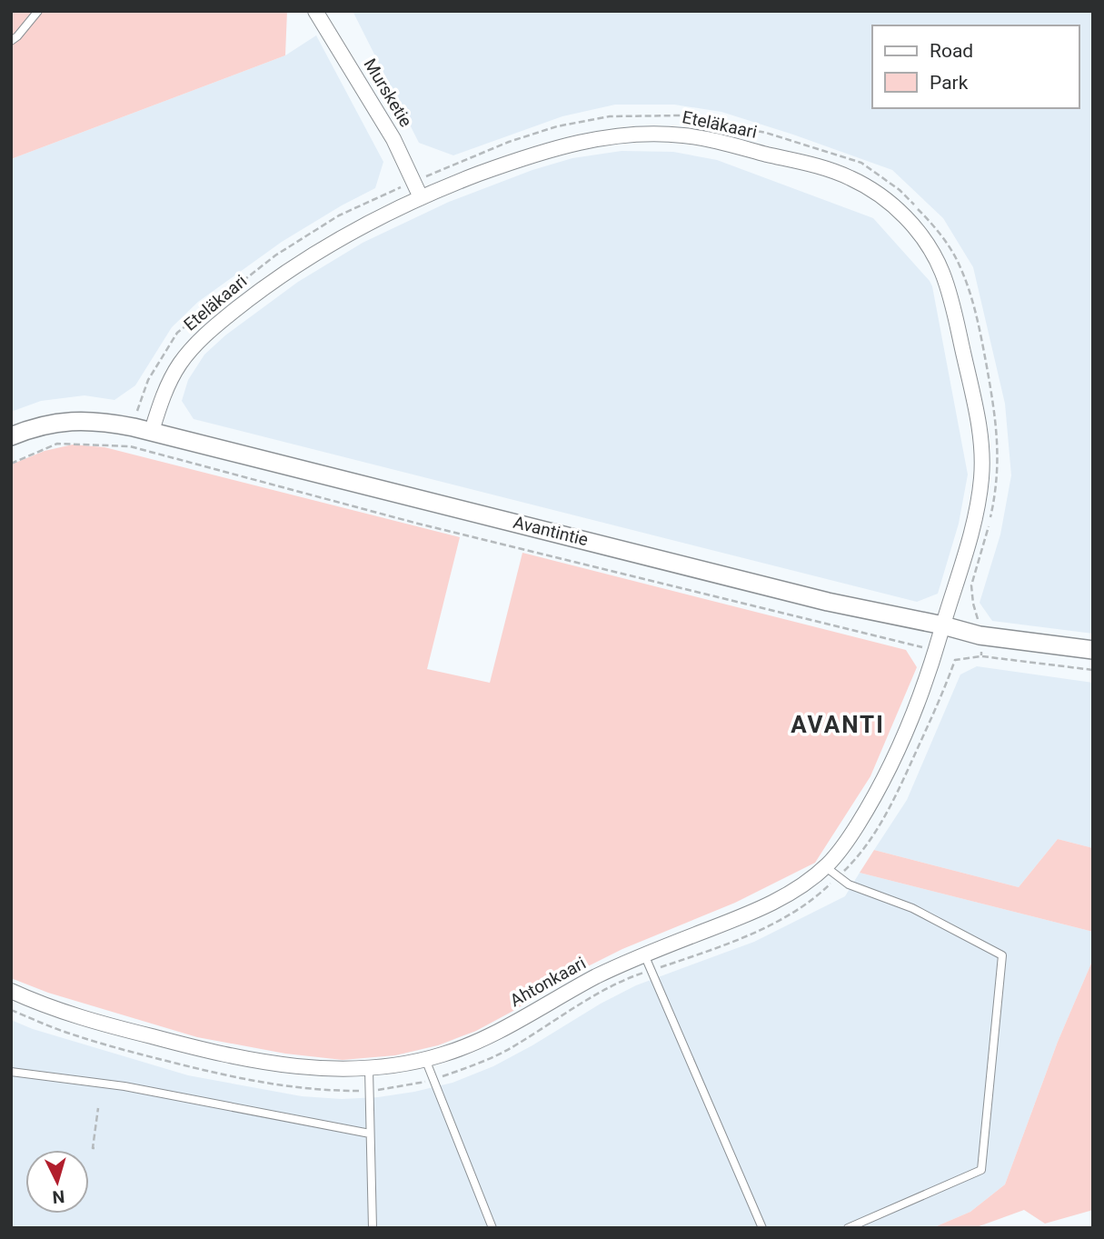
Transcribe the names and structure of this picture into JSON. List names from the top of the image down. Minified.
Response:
{"streets":{"street":["Mursketie","Eteläkaari","Avantintie","Ahtonkaari"]},"crossings":[["Mursketie","Eteläkaari"],["Eteläkaari","Avantintie"],["Eteläkaari","Ahtonkaari"],["Avantintie","Ahtonkaari"]],"districts":["AVANTI"],"legend":["Road","Park"],"north":"bottom"}
